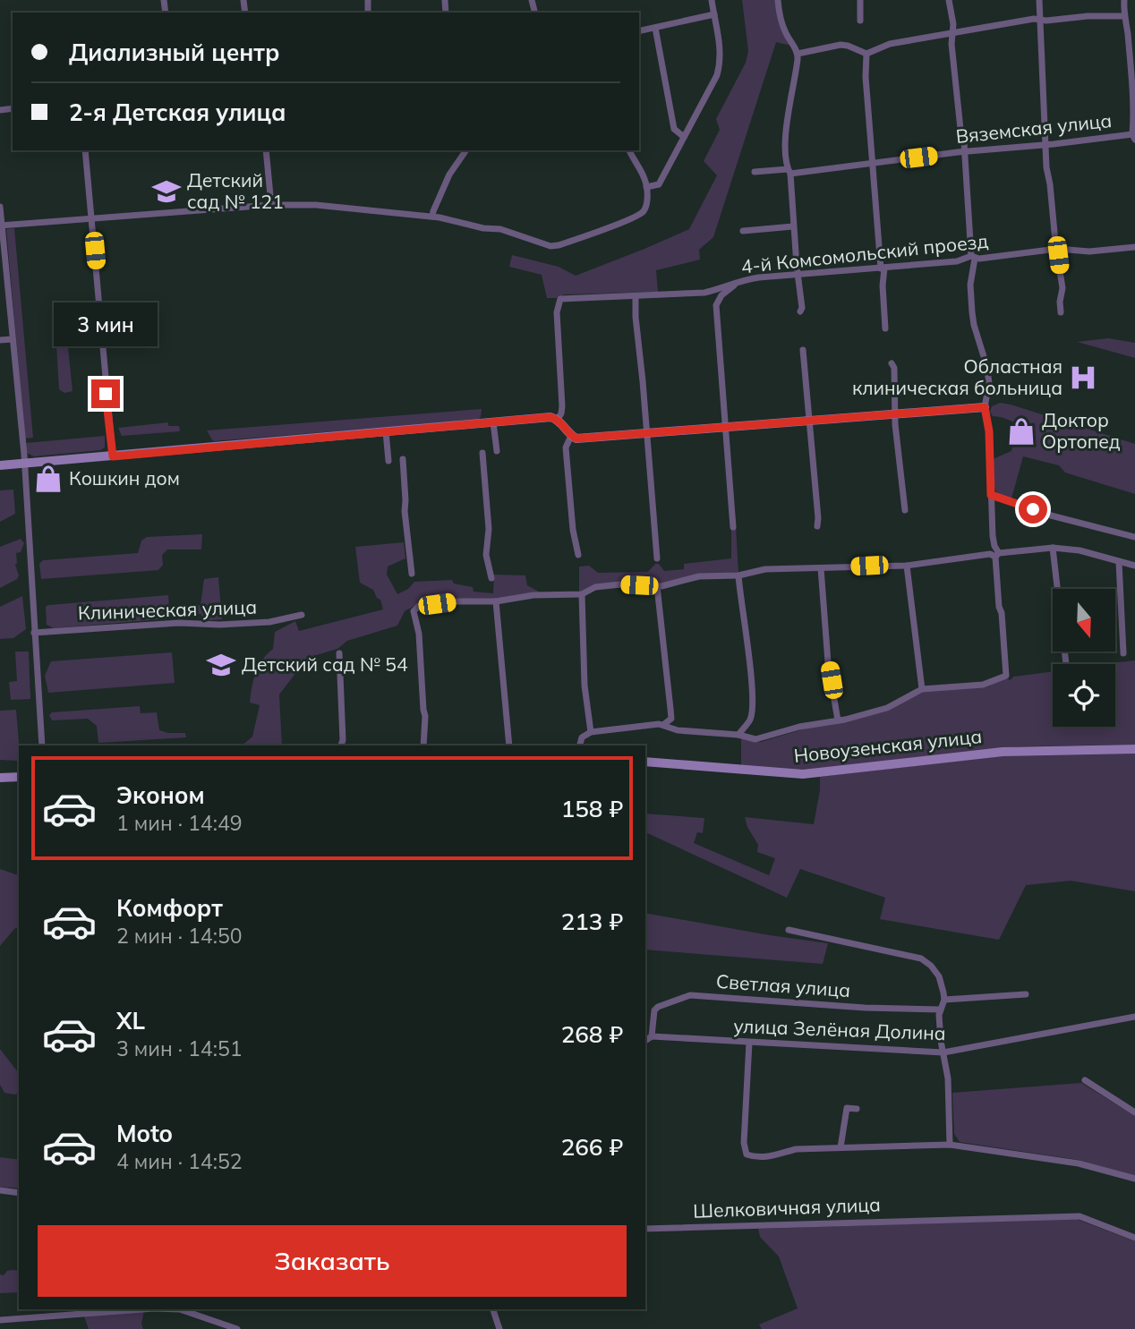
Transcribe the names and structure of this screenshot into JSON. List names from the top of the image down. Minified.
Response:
{"streets":{"street":["Вяземская улица","4-й Комсомольский проезд","Клиническая улица","Новоузенская улица","Светлая улица","улица Зелёная Долина","Шелковичная улица"]},"crossings":[["Светлая улица","улица Зелёная Долина"]],"places":{"school or university":["Детский сад № 121","Детский сад № 54"],"hospital":["Областная клиническая больница"],"shop":["Доктор Ортопед","Кошкин дом"]},"north":"bottom","page":{"banner":["Диализный центр","2-я Детская улица"],"bubble":"3 мин","list":[{"name":"Эконом","note":"1 мин · 14:49","value":"158 ₽"},{"name":"Комфорт","note":"2 мин · 14:50","value":"213 ₽"},{"name":"XL","note":"3 мин · 14:51","value":"268 ₽"},{"name":"Moto","note":"4 мин · 14:52","value":"266 ₽"}],"buttons":"Заказать"}}
